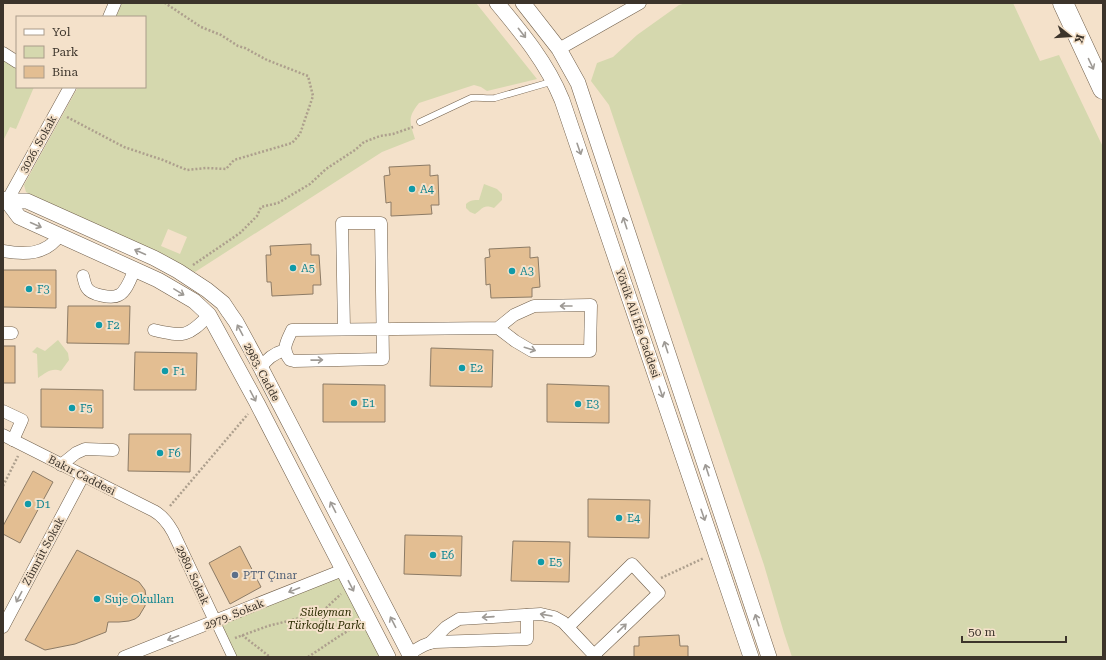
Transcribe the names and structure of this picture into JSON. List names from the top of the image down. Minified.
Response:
{"streets":{"street":["3026. Sokak","Yörük Ali Efe Caddesi","2983. Cadde","Bakır Caddesi","Zümrüt Sokak","2980. Sokak","2979. Sokak"]},"crossings":[["3026. Sokak","2983. Cadde"],["2983. Cadde","2979. Sokak"],["Bakır Caddesi","Zümrüt Sokak"],["Bakır Caddesi","2980. Sokak"],["2980. Sokak","2979. Sokak"]],"one_way":["Zümrüt Sokak","2979. Sokak"],"parks":["Süleyman Türkoğlu Parkı"],"places":["A4","A5","A3","F3","F2","E2","F1","E1","E3","F5","F6","D1","E4","E6","E5","PTT Çınar","Suje Okulları"],"legend":["Yol","Park","Bina"],"scale_bar":"50 m","north":"right"}
